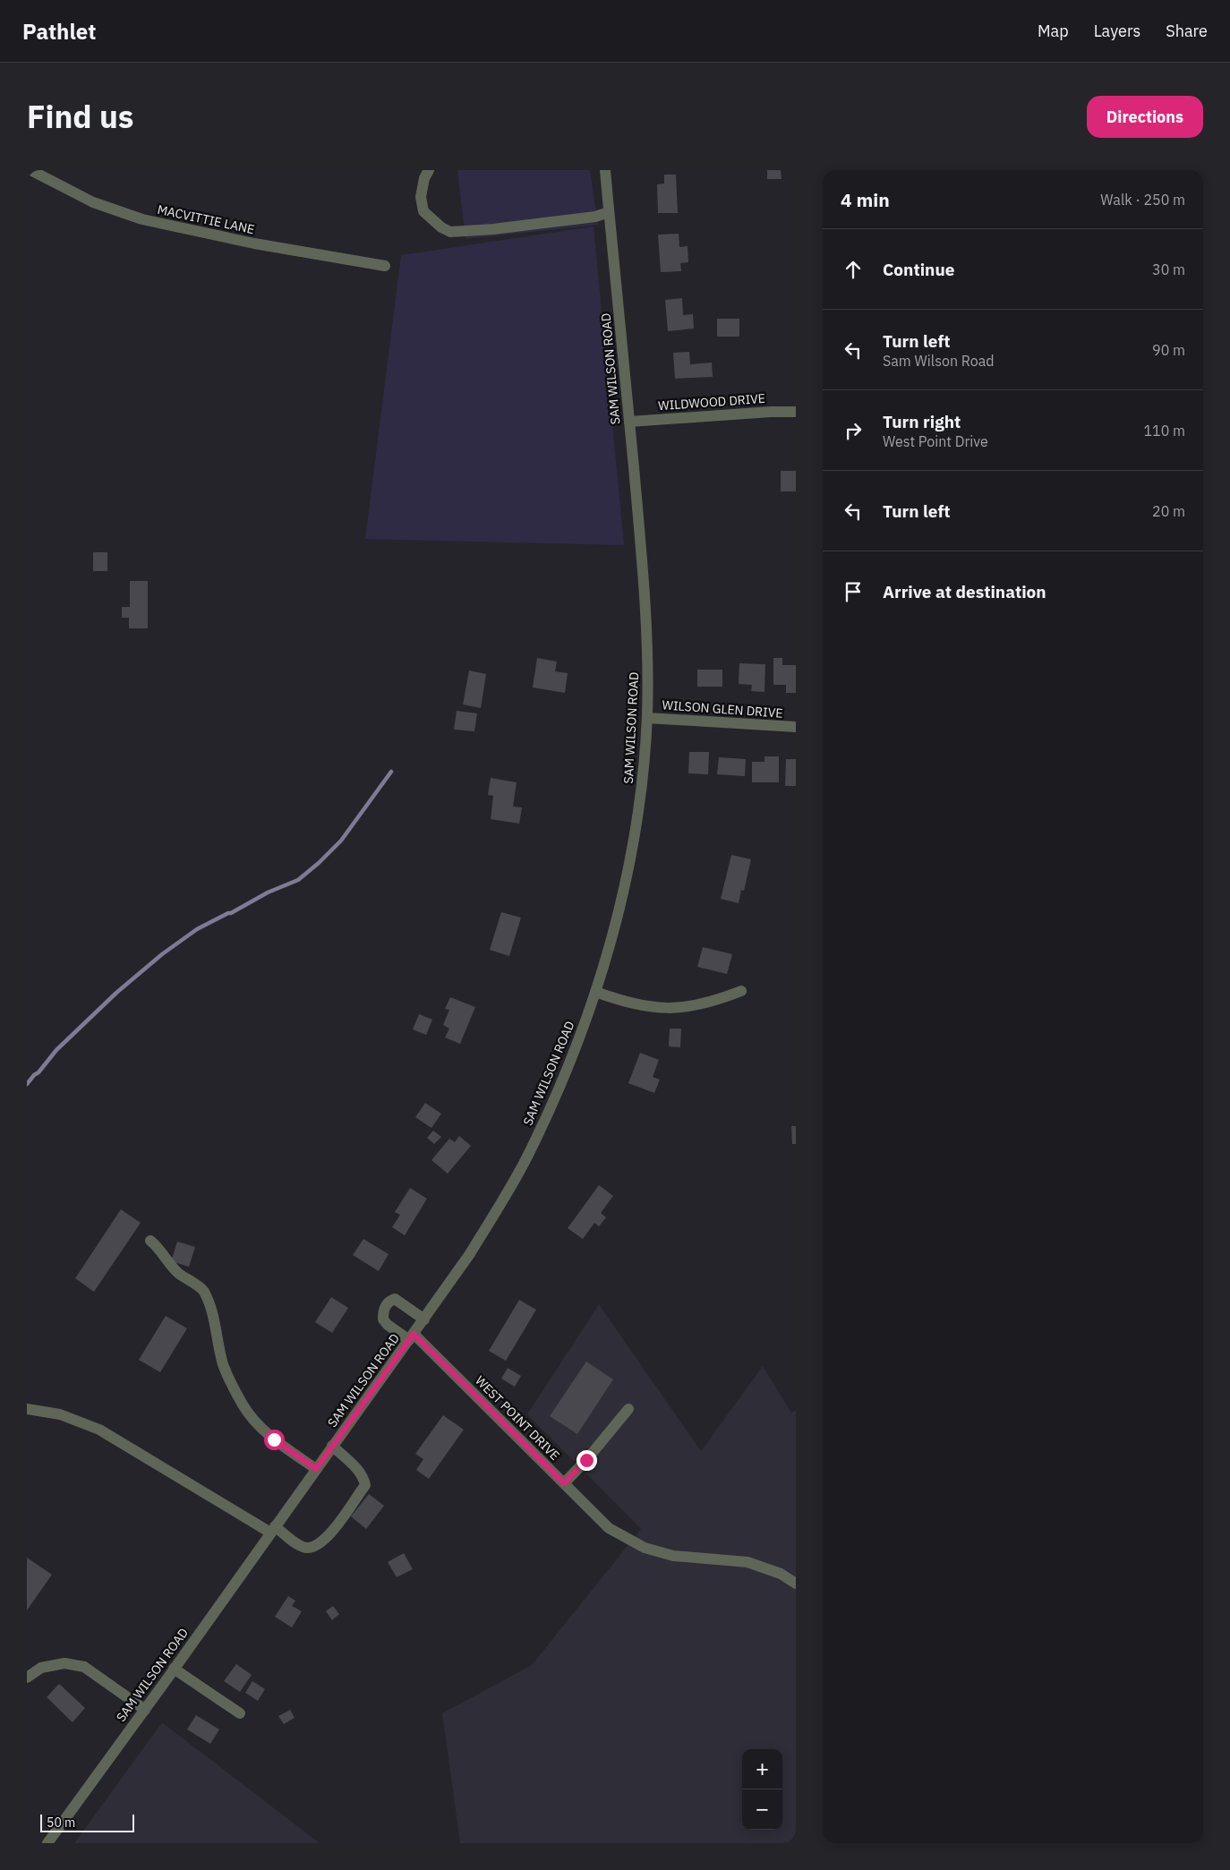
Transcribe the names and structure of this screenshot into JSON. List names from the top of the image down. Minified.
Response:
{"streets":{"street":["MACVITTIE LANE","SAM WILSON ROAD","WILDWOOD DRIVE","WILSON GLEN DRIVE","WEST POINT DRIVE"]},"crossings":[["SAM WILSON ROAD","WILDWOOD DRIVE"],["SAM WILSON ROAD","WILSON GLEN DRIVE"],["SAM WILSON ROAD","WEST POINT DRIVE"]],"scale_bar":"50 m","page":{"header":"Pathlet","nav":["Map","Layers","Share"],"title":"Find us","buttons":"Directions","heading":["4 min","Walk · 250 m"],"list":[["Continue","30 m"],["Turn left","Sam Wilson Road","90 m"],["Turn right","West Point Drive","110 m"],["Turn left","20 m"],"Arrive at destination"],"map_buttons":["+","−"],"scale":"50 m"}}
